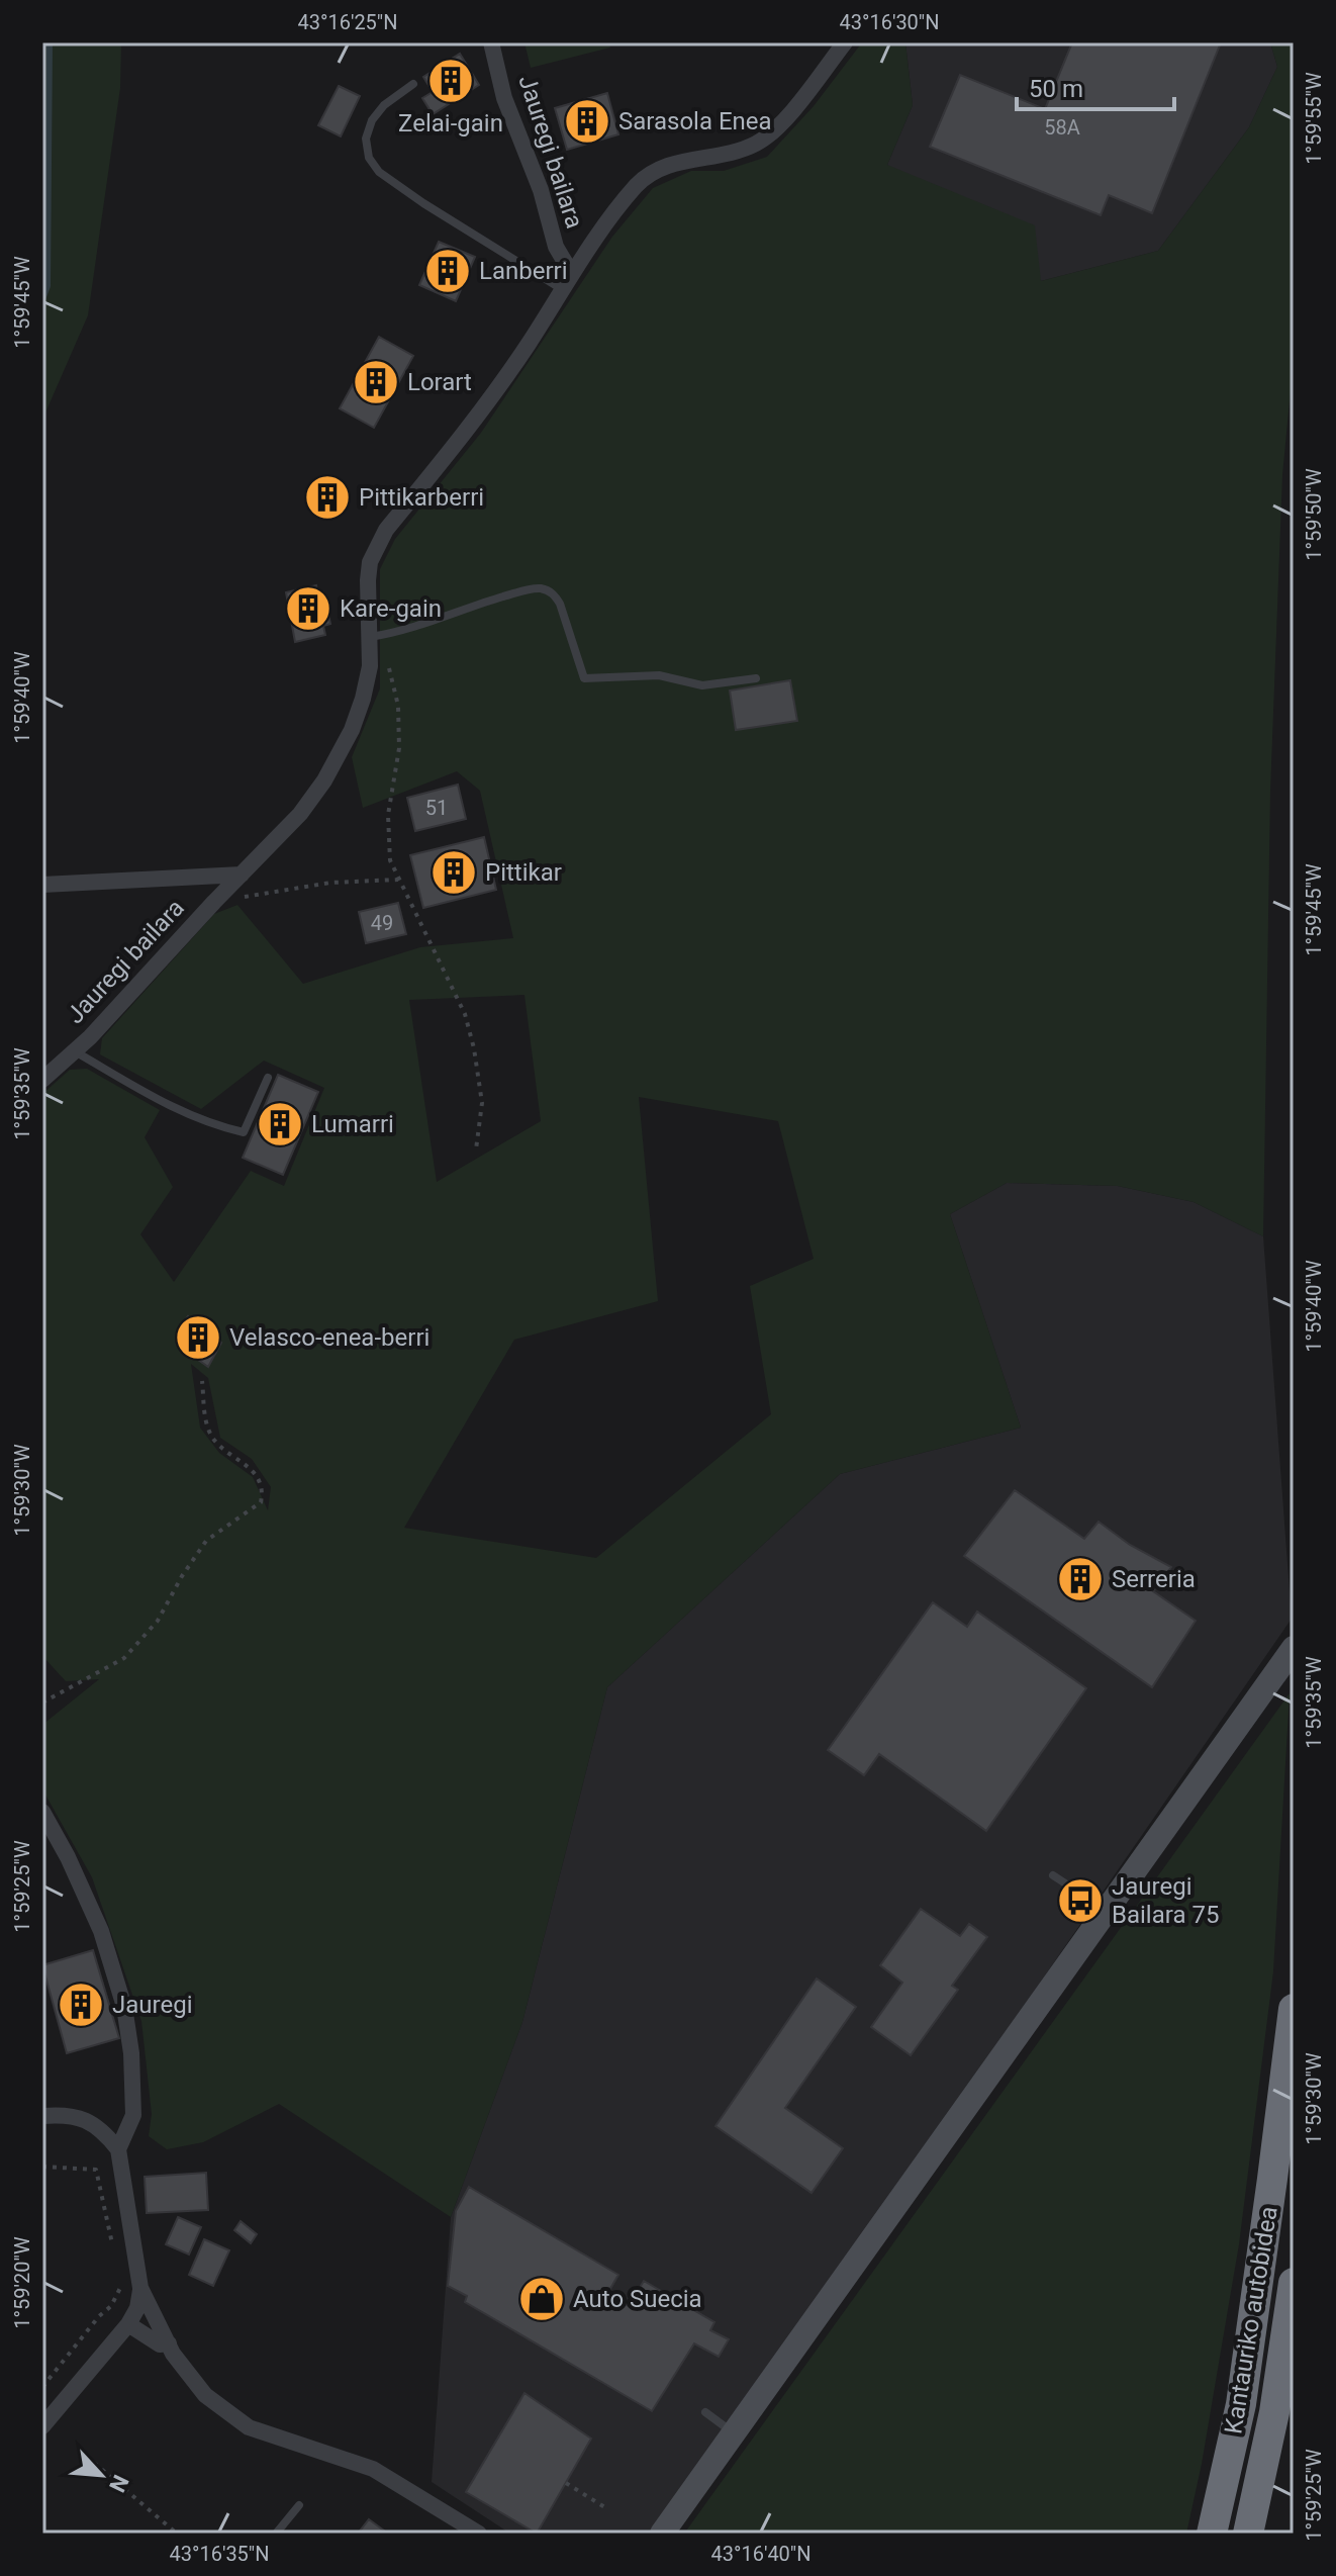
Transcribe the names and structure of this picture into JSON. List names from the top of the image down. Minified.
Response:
{"streets":{"highway":["Kantauriko autobidea"],"street":["Jauregi bailara"]},"places":{"building":["Zelai-gain","Sarasola Enea","Lanberri","Lorart","Pittikarberri","Kare-gain","Pittikar","Lumarri","Velasco-enea-berri","Serreria","Jauregi"],"bus stop":["Jauregi Bailara 75"],"shop":["Auto Suecia"]},"house_numbers":["58A","51","49"],"scale_bar":"50 m","north":"bottom right","coordinates":["43°16'25\"N","43°16'30\"N","1°59'55\"W","1°59'45\"W","1°59'50\"W","1°59'40\"W","1°59'35\"W","1°59'30\"W","1°59'25\"W","1°59'20\"W","43°16'35\"N","43°16'40\"N"]}
